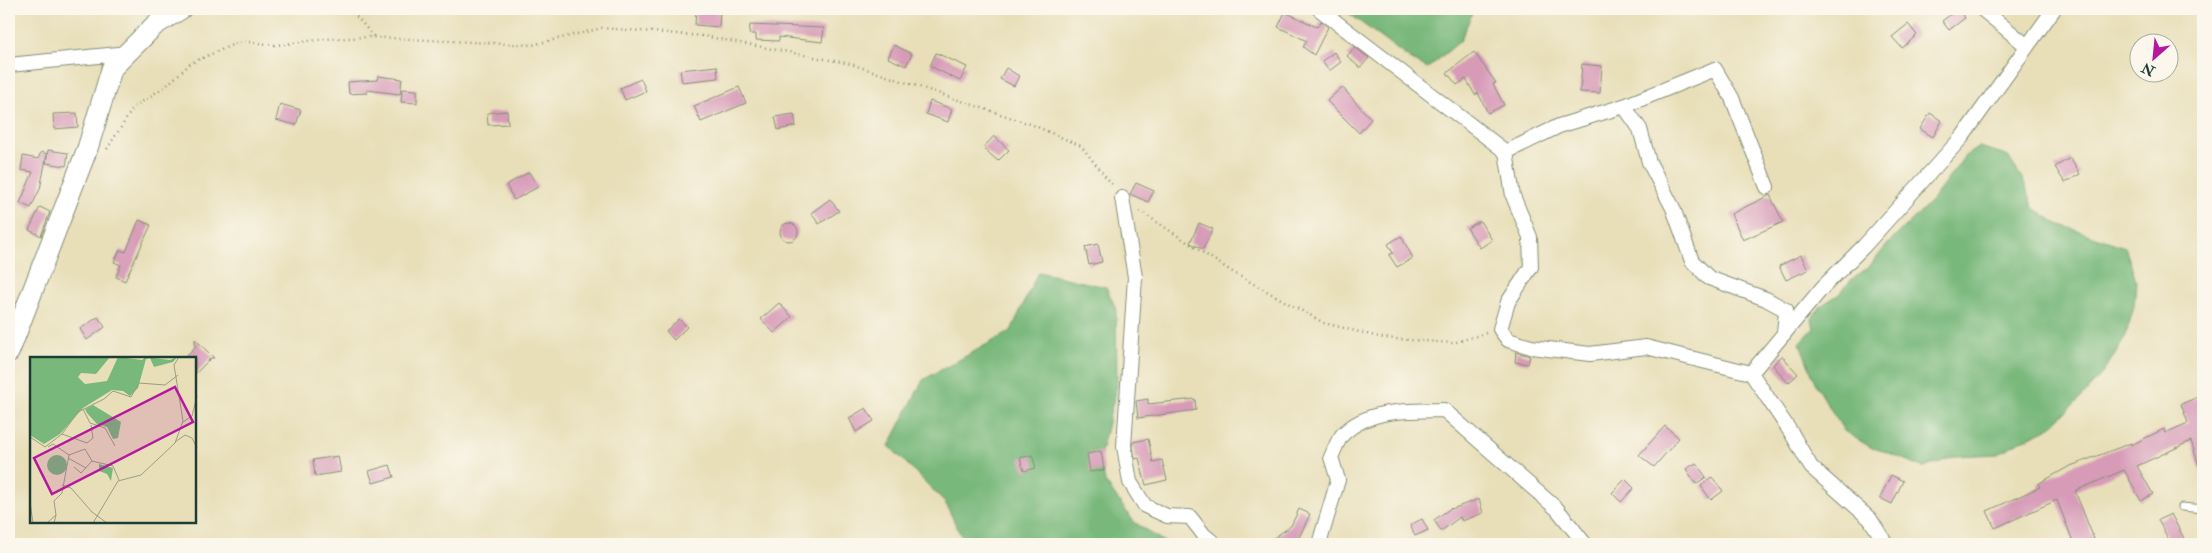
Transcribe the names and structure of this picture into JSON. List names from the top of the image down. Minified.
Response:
{"north":"bottom left"}
